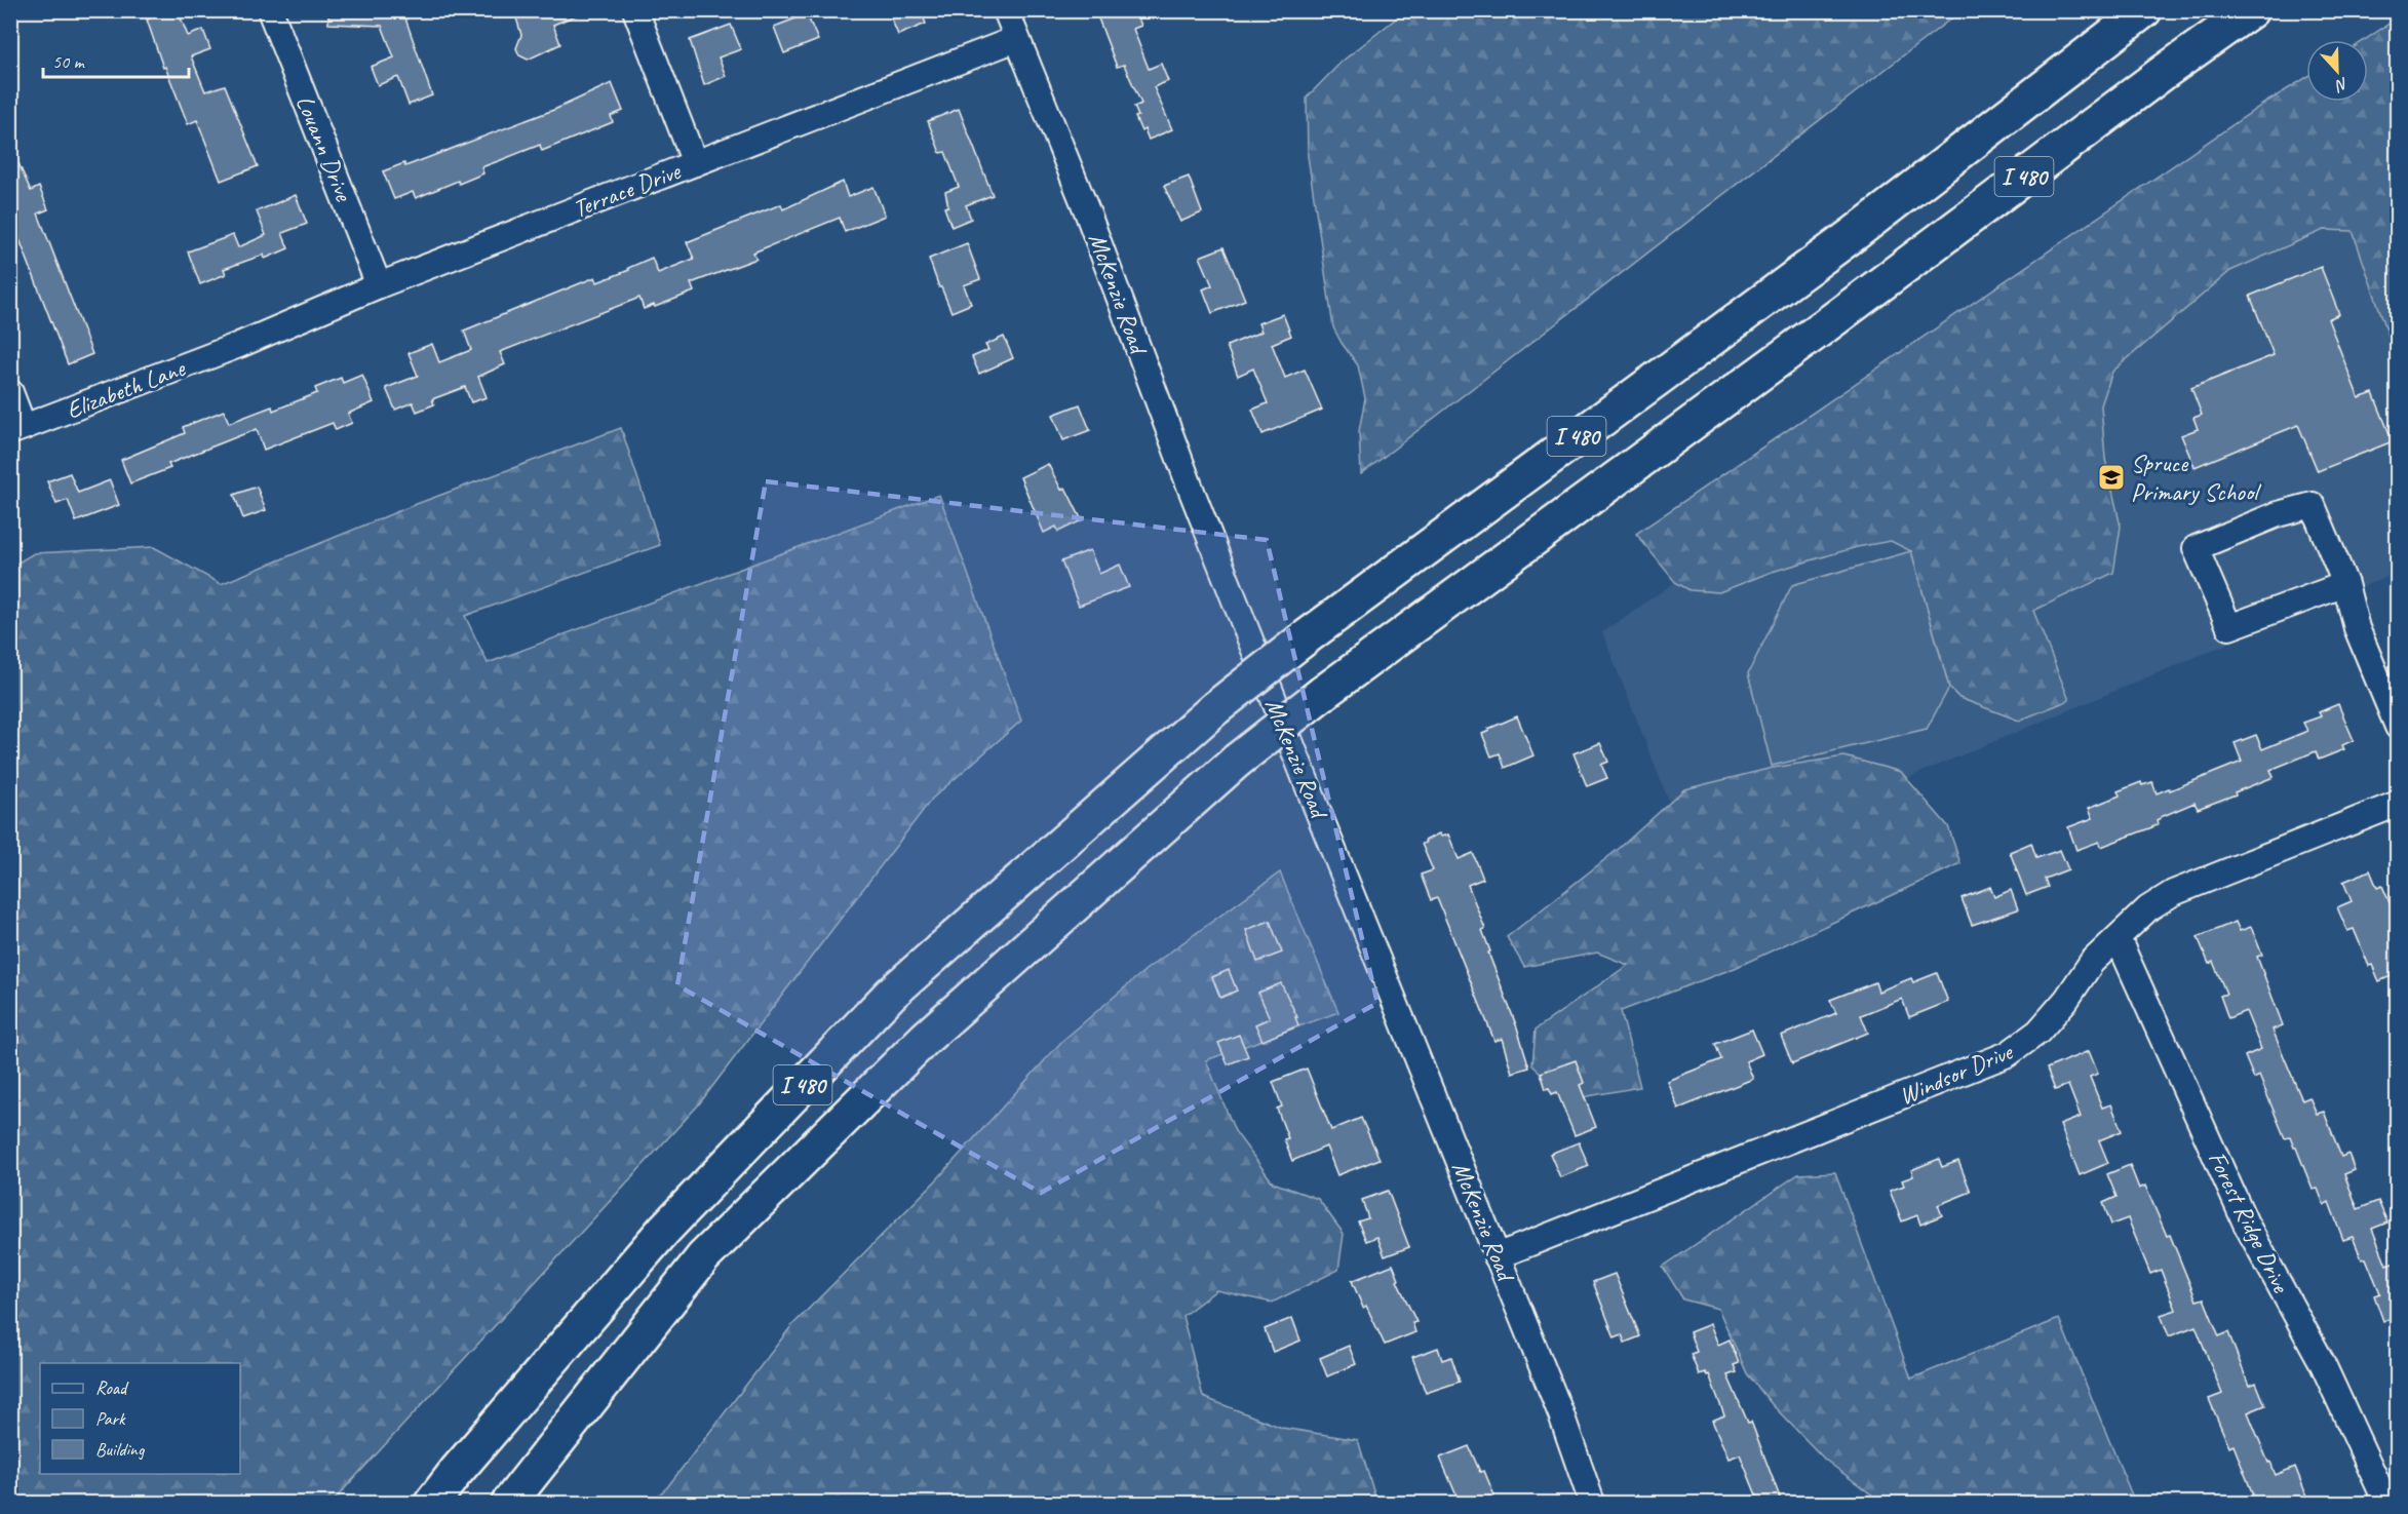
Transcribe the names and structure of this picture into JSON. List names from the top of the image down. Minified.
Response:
{"streets":{"highway":["I 480"],"street":["Louann Drive","Terrace Drive","McKenzie Road","Elizabeth Lane","Windsor Drive","Forest Ridge Drive"]},"crossings":[["Louann Drive","Terrace Drive"],["Terrace Drive","McKenzie Road"],["Terrace Drive","Elizabeth Lane"],["McKenzie Road","Windsor Drive"],["Windsor Drive","Forest Ridge Drive"]],"places":{"school or university":["Spruce Primary School"]},"legend":["Road","Park","Building"],"scale_bar":"50 m","north":"bottom"}
